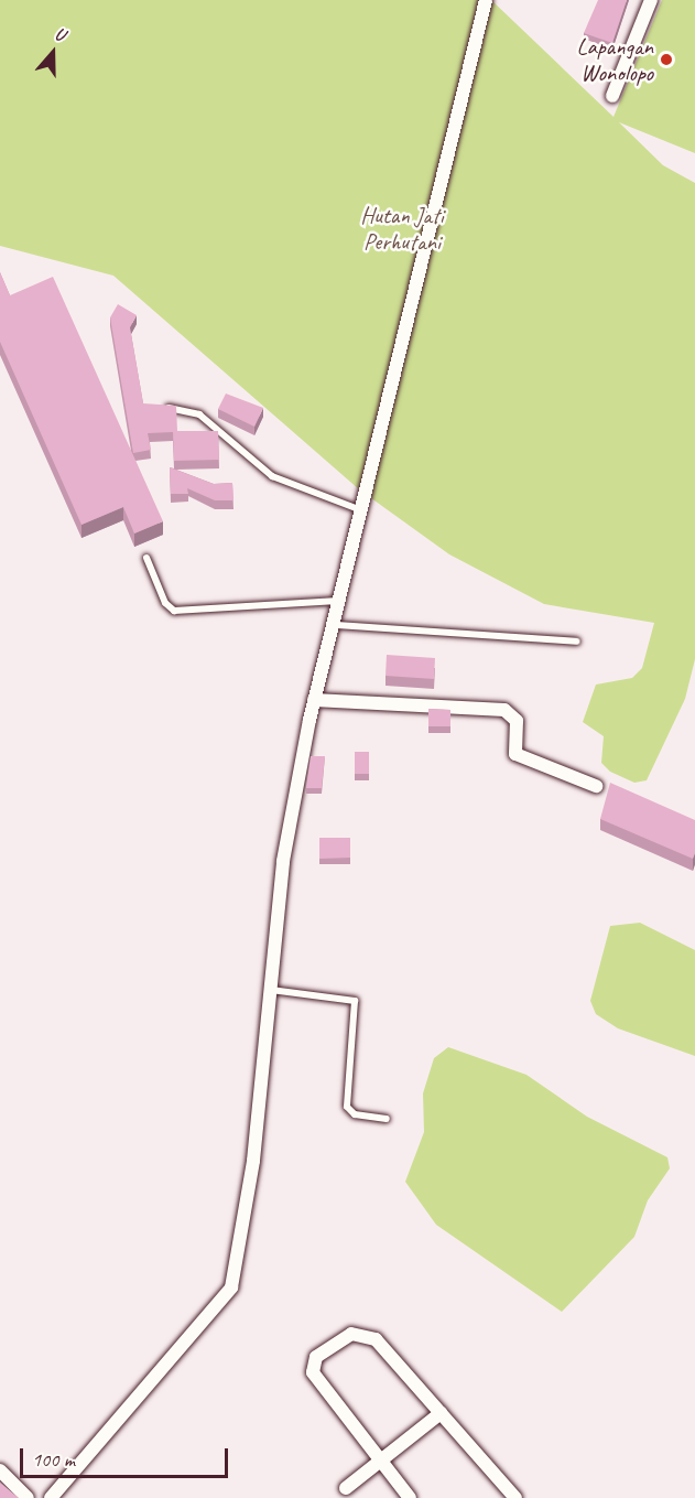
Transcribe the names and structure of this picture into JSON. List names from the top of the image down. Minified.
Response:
{"parks":["Hutan Jati Perhutani"],"places":["Lapangan Wonolopo"],"scale_bar":"100 m","north":"top"}
